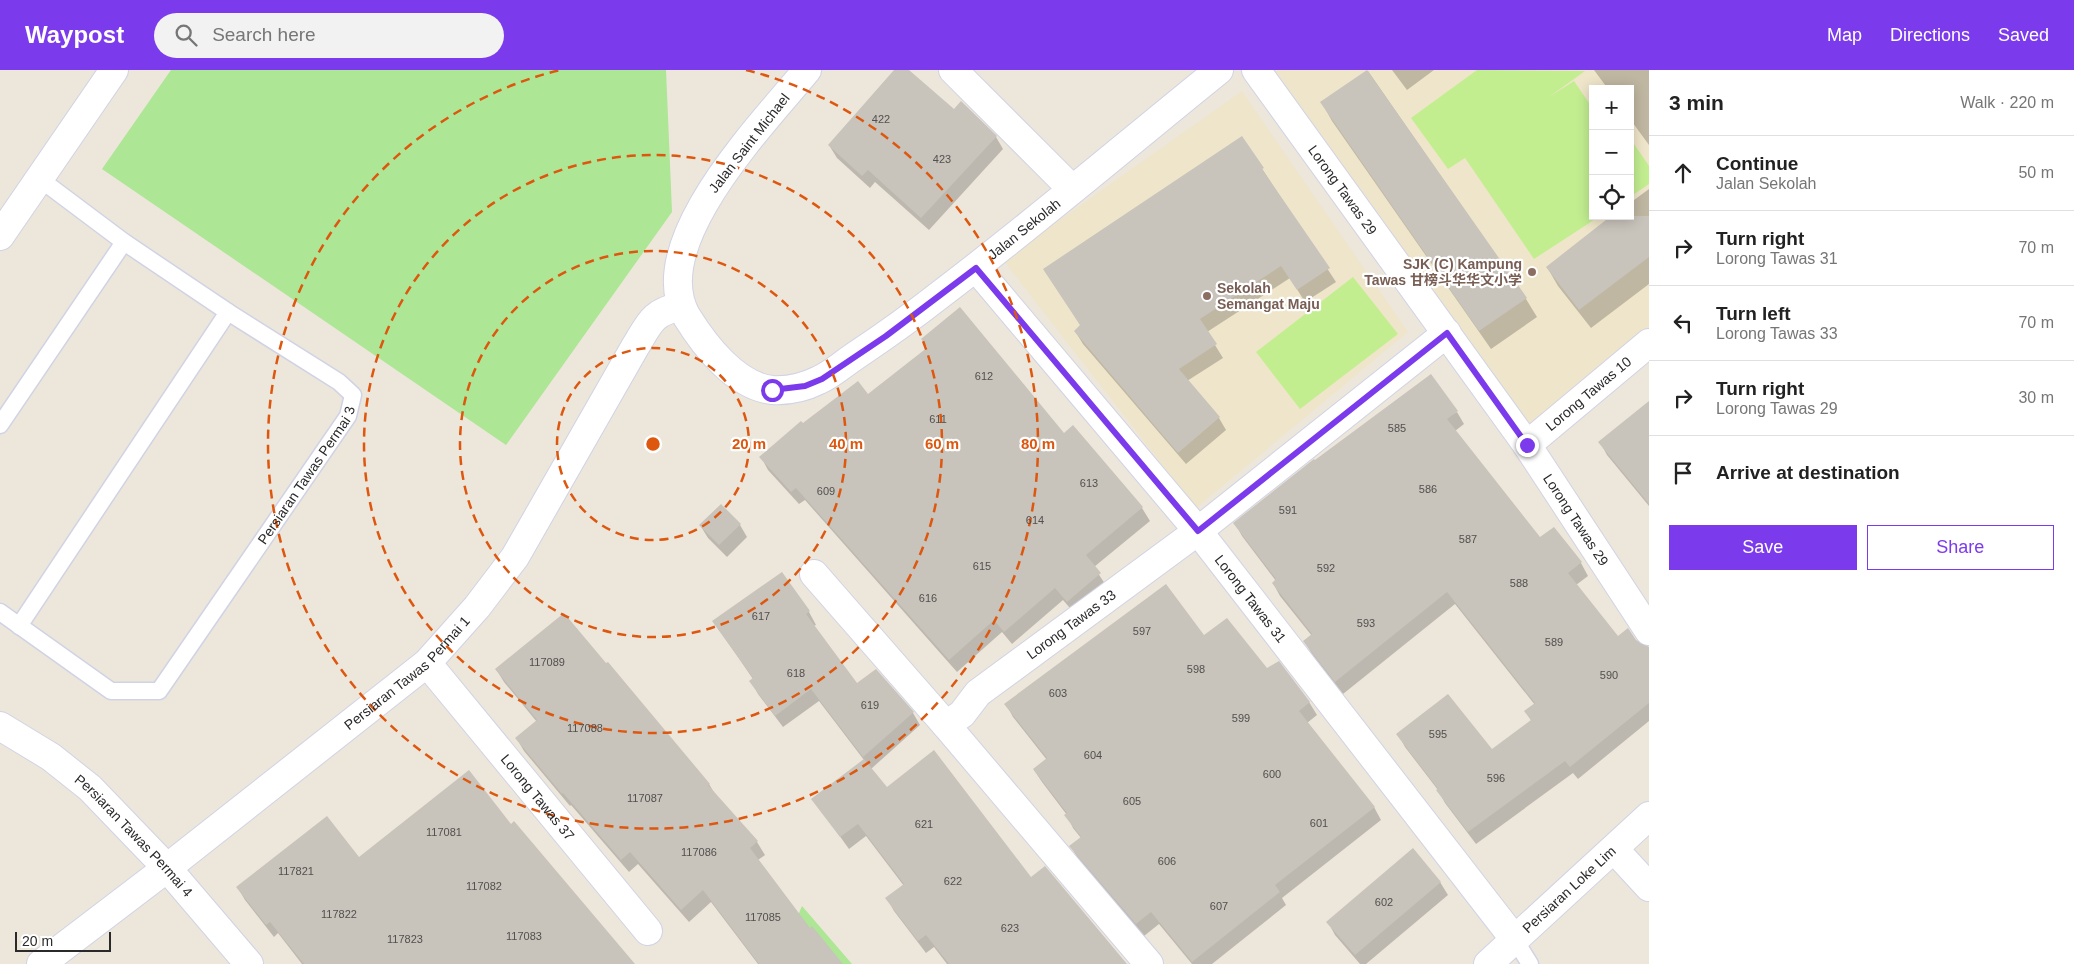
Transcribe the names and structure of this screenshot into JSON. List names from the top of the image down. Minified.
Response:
{"streets":{"street":["Jalan Saint Michael","Lorong Tawas 29","Jalan Sekolah","Lorong Tawas 10","Lorong Tawas 31","Lorong Tawas 33","Persiaran Tawas Permai 1","Lorong Tawas 37","Persiaran Tawas Permai 4","Persiaran Loke Lim"],"lane":["Persiaran Tawas Permai 3"]},"crossings":[["Jalan Saint Michael","Jalan Sekolah"],["Jalan Saint Michael","Persiaran Tawas Permai 1"],["Lorong Tawas 29","Lorong Tawas 10"],["Lorong Tawas 29","Lorong Tawas 33"],["Jalan Sekolah","Lorong Tawas 31"],["Jalan Sekolah","Persiaran Tawas Permai 1"],["Lorong Tawas 31","Lorong Tawas 33"],["Lorong Tawas 31","Persiaran Loke Lim"],["Persiaran Tawas Permai 1","Lorong Tawas 37"],["Persiaran Tawas Permai 1","Persiaran Tawas Permai 4"]],"places":["SJK (C) Kampung Tawas 甘榜斗华华文小学","Sekolah Semangat Maju"],"house_numbers":["422","423","612","611","585","613","586","609","591","614","587","615","592","588","616","617","593","597","589","117089","598","618","590","603","619","599","117088","595","604","600","596","117087","605","601","621","117081","117086","606","117821","622","117082","602","607","117822","117085","623","117083","117823"],"scale_bar":"20 m","page":{"header":"Waypost","search":"Search here","nav":["Map","Directions","Saved"],"heading":["3 min","Walk · 220 m"],"map_buttons":["+","−"],"list":[["Continue","Jalan Sekolah","50 m"],["Turn right","Lorong Tawas 31","70 m"],["Turn left","Lorong Tawas 33","70 m"],["Turn right","Lorong Tawas 29","30 m"],"Arrive at destination"],"buttons":["Save","Share"],"scale":"20 m"},"rings":["20 m","40 m","60 m","80 m"]}
